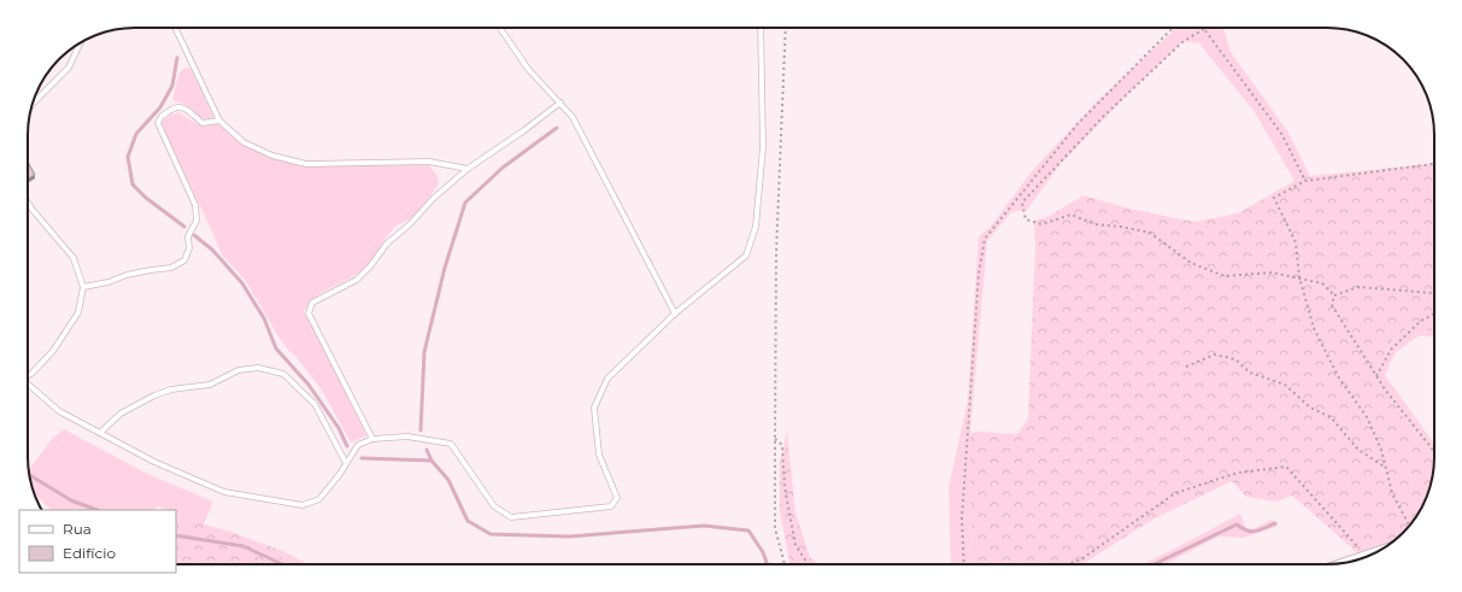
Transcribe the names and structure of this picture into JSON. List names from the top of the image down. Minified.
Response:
{"legend":["Rua","Edifício"]}
